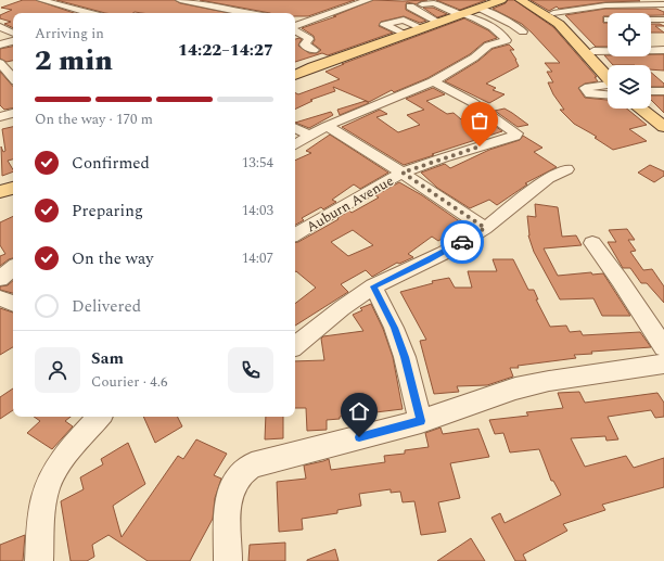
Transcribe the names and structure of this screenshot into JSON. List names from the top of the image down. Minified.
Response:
{"streets":{"street":["Auburn Avenue"]},"page":{"heading":["2 min","Arriving in","14:22–14:27"],"panel":["Sam","Courier · 4.6"],"bar":"On the way · 170 m","list":[["Confirmed","13:54"],["Preparing","14:03"],["On the way","14:07"],"Delivered"]}}
